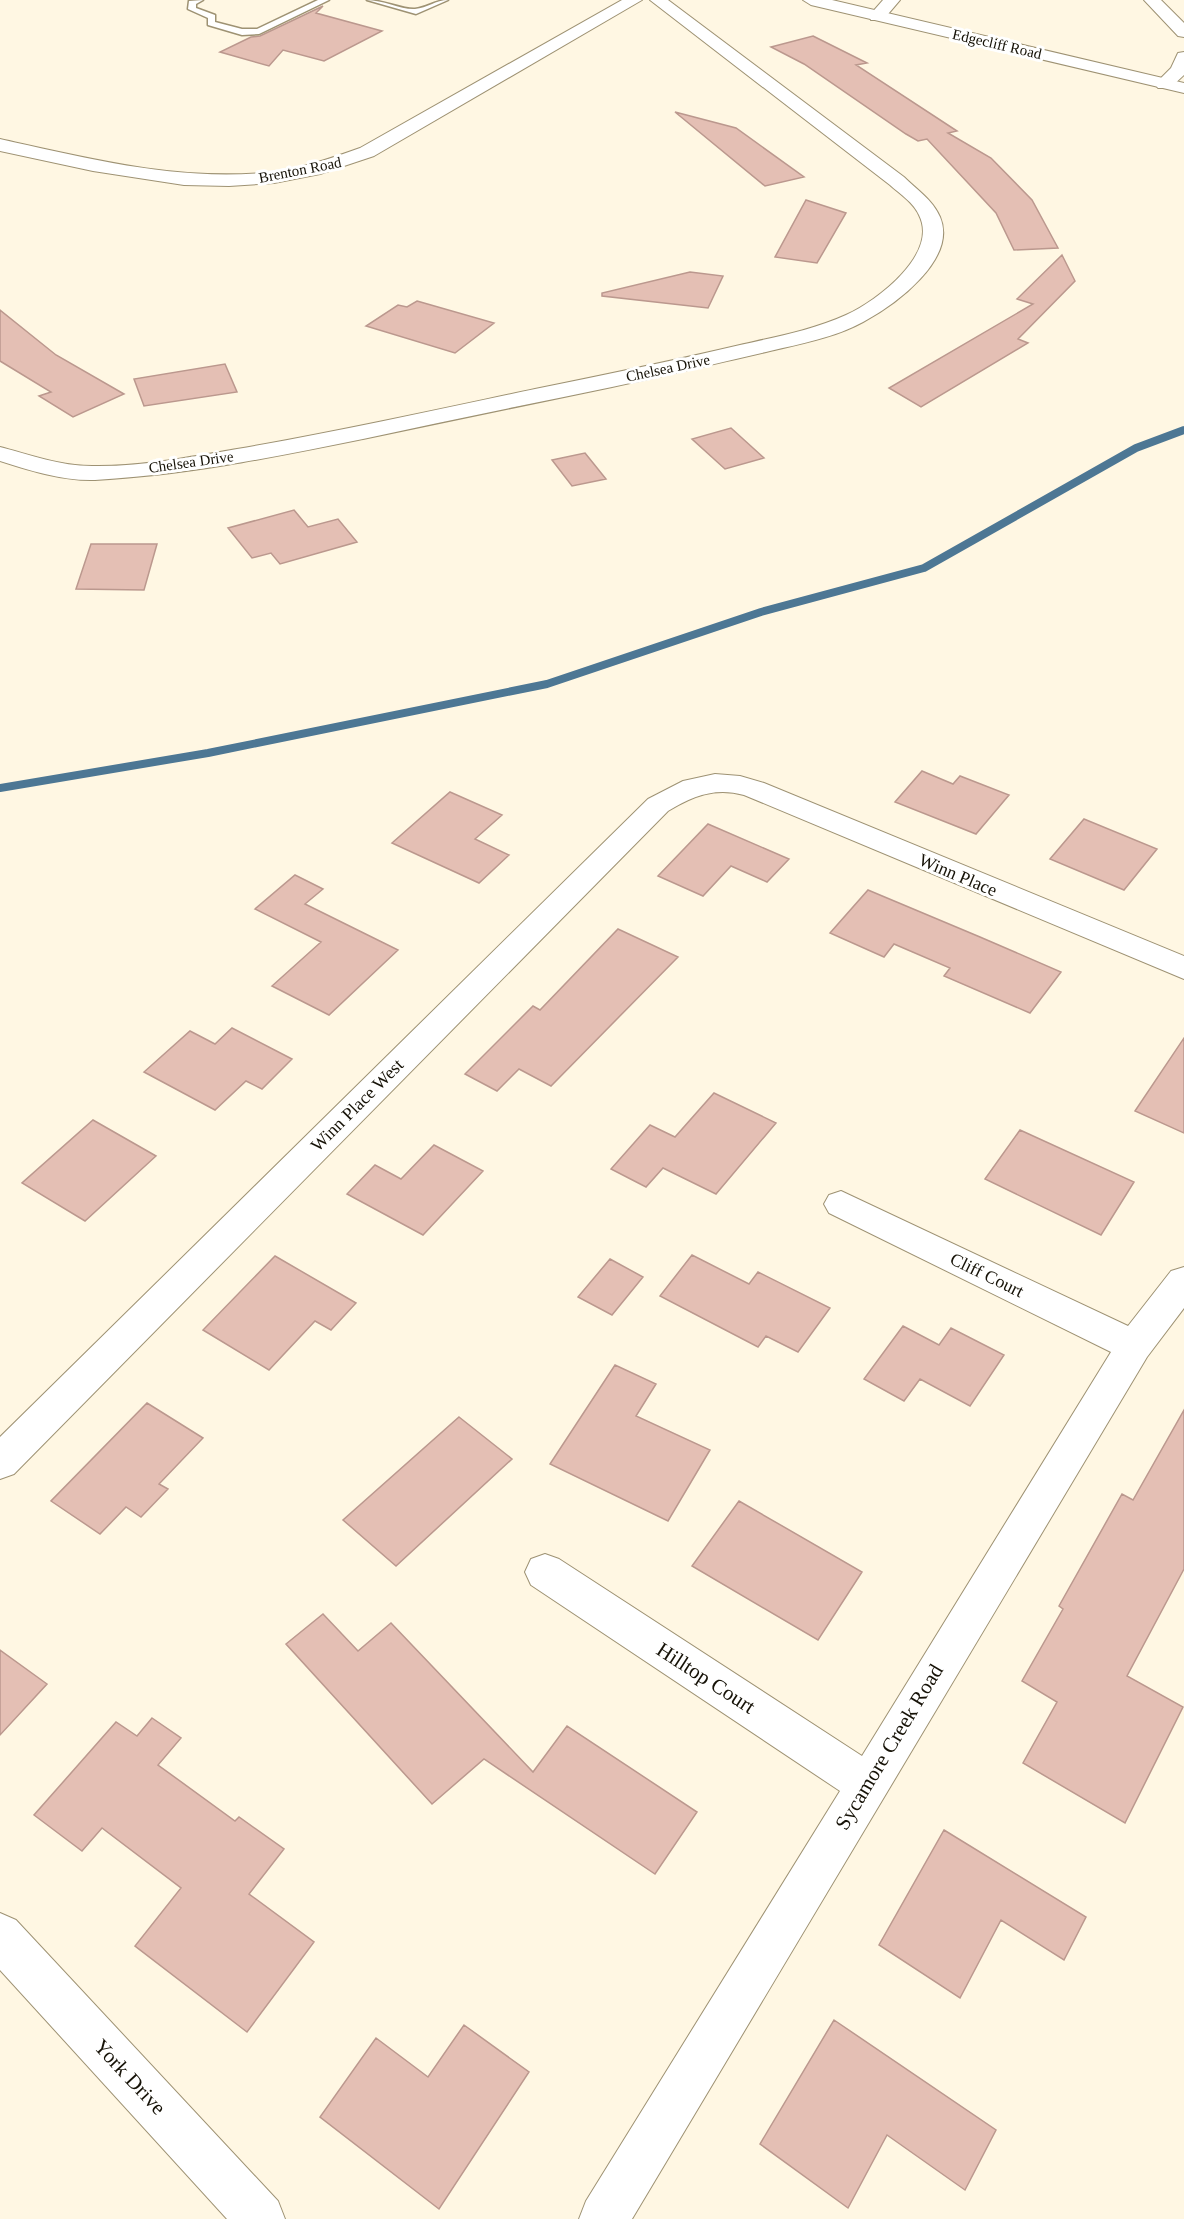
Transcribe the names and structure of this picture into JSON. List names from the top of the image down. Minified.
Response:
{"streets":{"street":["Edgecliff Road","Brenton Road","Chelsea Drive","Winn Place","Winn Place West","Cliff Court","Hilltop Court","Sycamore Creek Road","York Drive"]},"crossings":[["Winn Place","Winn Place West"],["Cliff Court","Sycamore Creek Road"],["Hilltop Court","Sycamore Creek Road"]]}
